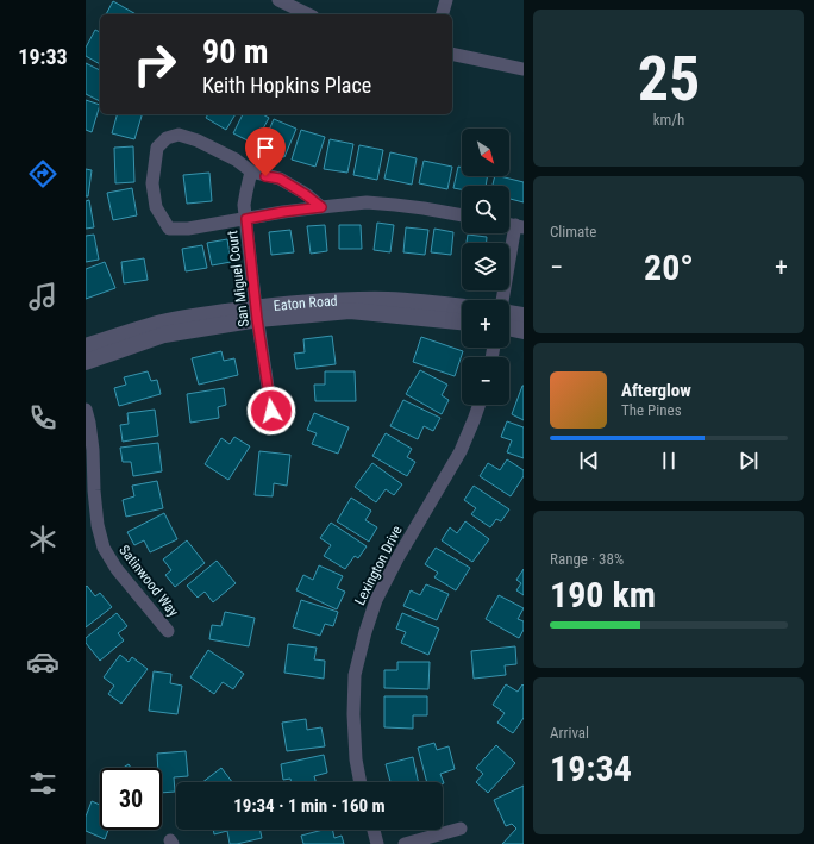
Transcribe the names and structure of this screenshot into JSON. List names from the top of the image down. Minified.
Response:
{"streets":{"street":["San Miguel Court","Eaton Road","Lexington Drive","Satinwood Way"]},"crossings":[["San Miguel Court","Eaton Road"]],"north":"bottom right","page":{"tabs":"19:33","tile":[["25","km/h"],"Climate",["Range · 38%","190 km"],["Arrival","19:34"]],"turn":["90 m","Keith Hopkins Place"],"map_buttons":["+","−"],"heat":["−","20°","+"],"song":["Afterglow","The Pines"],"limit":"30","trip":"19:34 · 1 min · 160 m"}}
